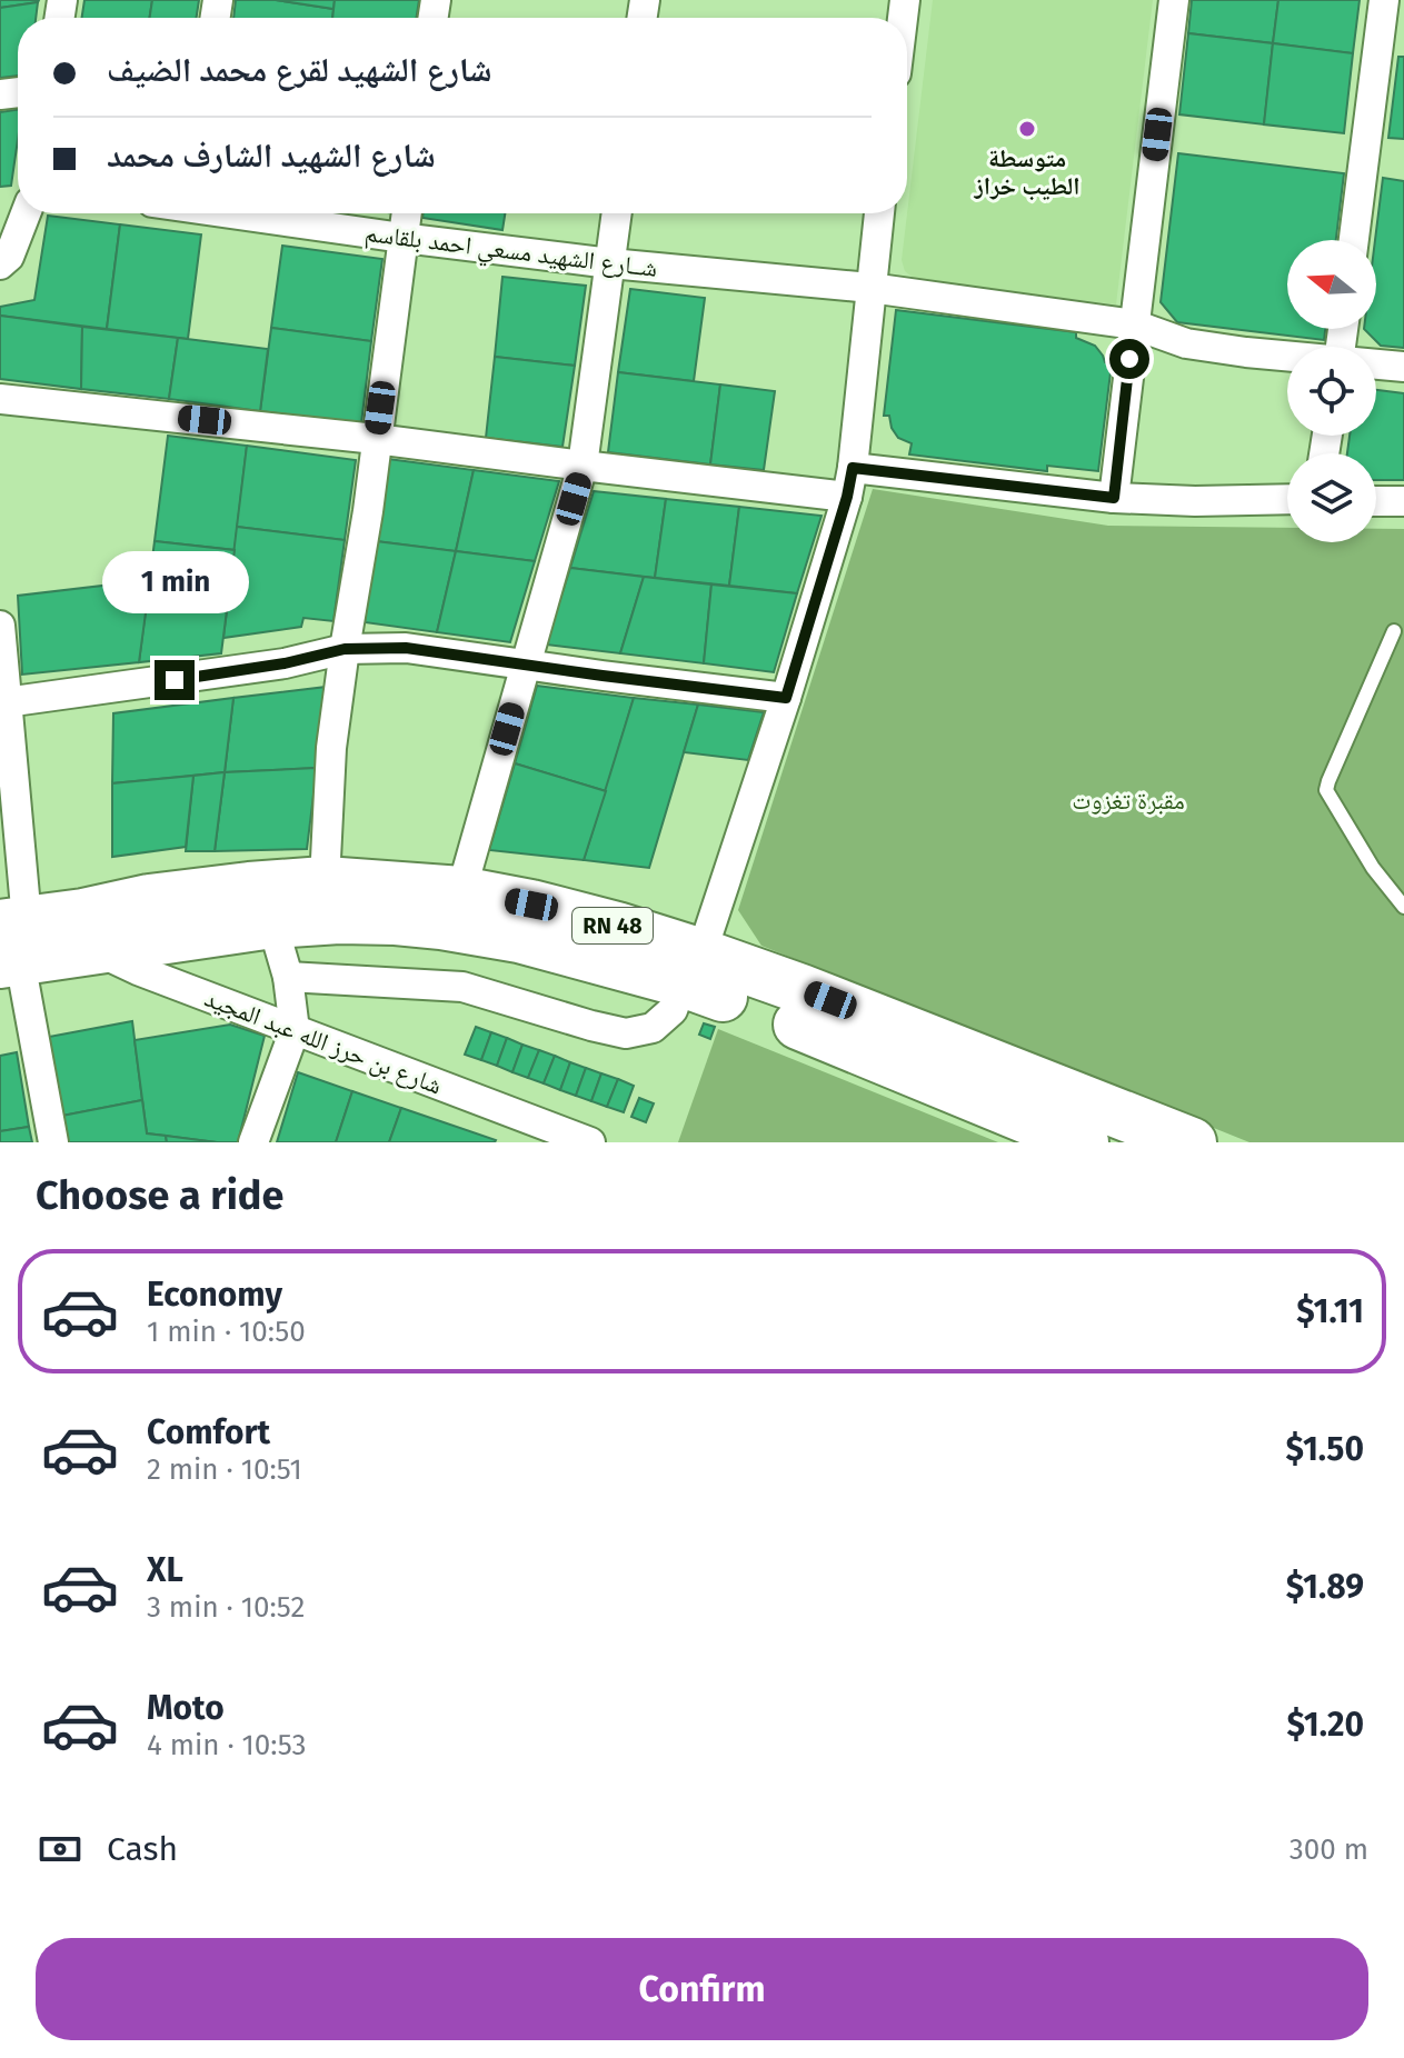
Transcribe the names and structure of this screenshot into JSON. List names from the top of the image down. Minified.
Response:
{"streets":{"highway":["RN 48"],"street":["شــارع الشهيد مسعي احمد بلقاسم","شارع بن حرز الله عبد المجيد"]},"crossings":[["RN 48","شارع بن حرز الله عبد المجيد"]],"parks":["مقبرة تغزوت"],"places":["متوسطة الطيب خراز"],"north":"left","page":{"banner":["شارع الشهيد لقرع محمد الضيف","شارع الشهيد الشارف محمد"],"bubble":"1 min","heading":"Choose a ride","list":[{"name":"Economy","note":"1 min · 10:50","value":"$1.11"},{"name":"Comfort","note":"2 min · 10:51","value":"$1.50"},{"name":"XL","note":"3 min · 10:52","value":"$1.89"},{"name":"Moto","note":"4 min · 10:53","value":"$1.20"}],"pay":["Cash","300 m"],"buttons":"Confirm"}}
